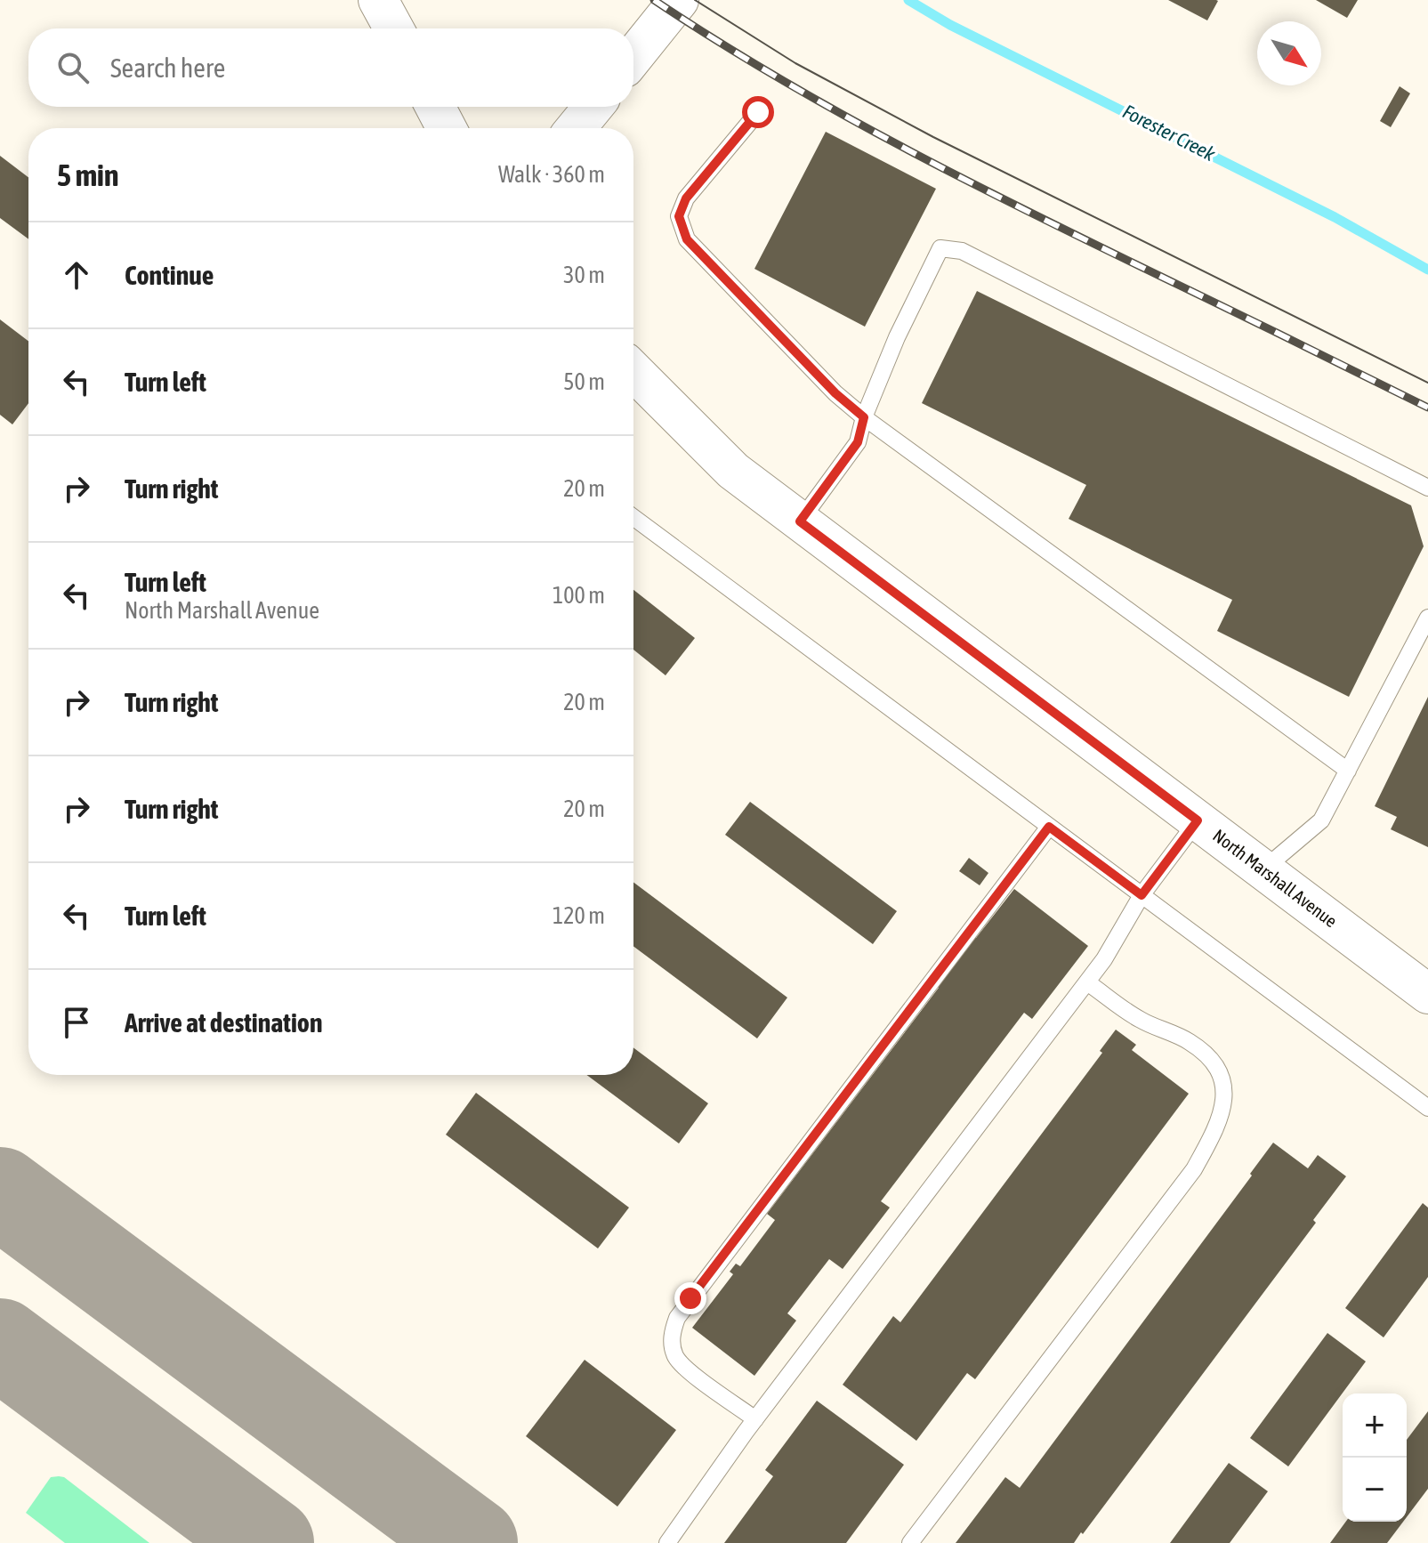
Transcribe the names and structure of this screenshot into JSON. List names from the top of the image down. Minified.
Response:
{"streets":{"main road":["North Marshall Avenue"]},"water":["Forester Creek"],"north":"bottom right","page":{"search":"Search here","heading":["5 min","Walk · 360 m"],"list":[["Continue","30 m"],["Turn left","50 m"],["Turn right","20 m"],["Turn left","North Marshall Avenue","100 m"],["Turn right","20 m"],["Turn right","20 m"],["Turn left","120 m"],"Arrive at destination"],"map_buttons":["+","−"]}}
